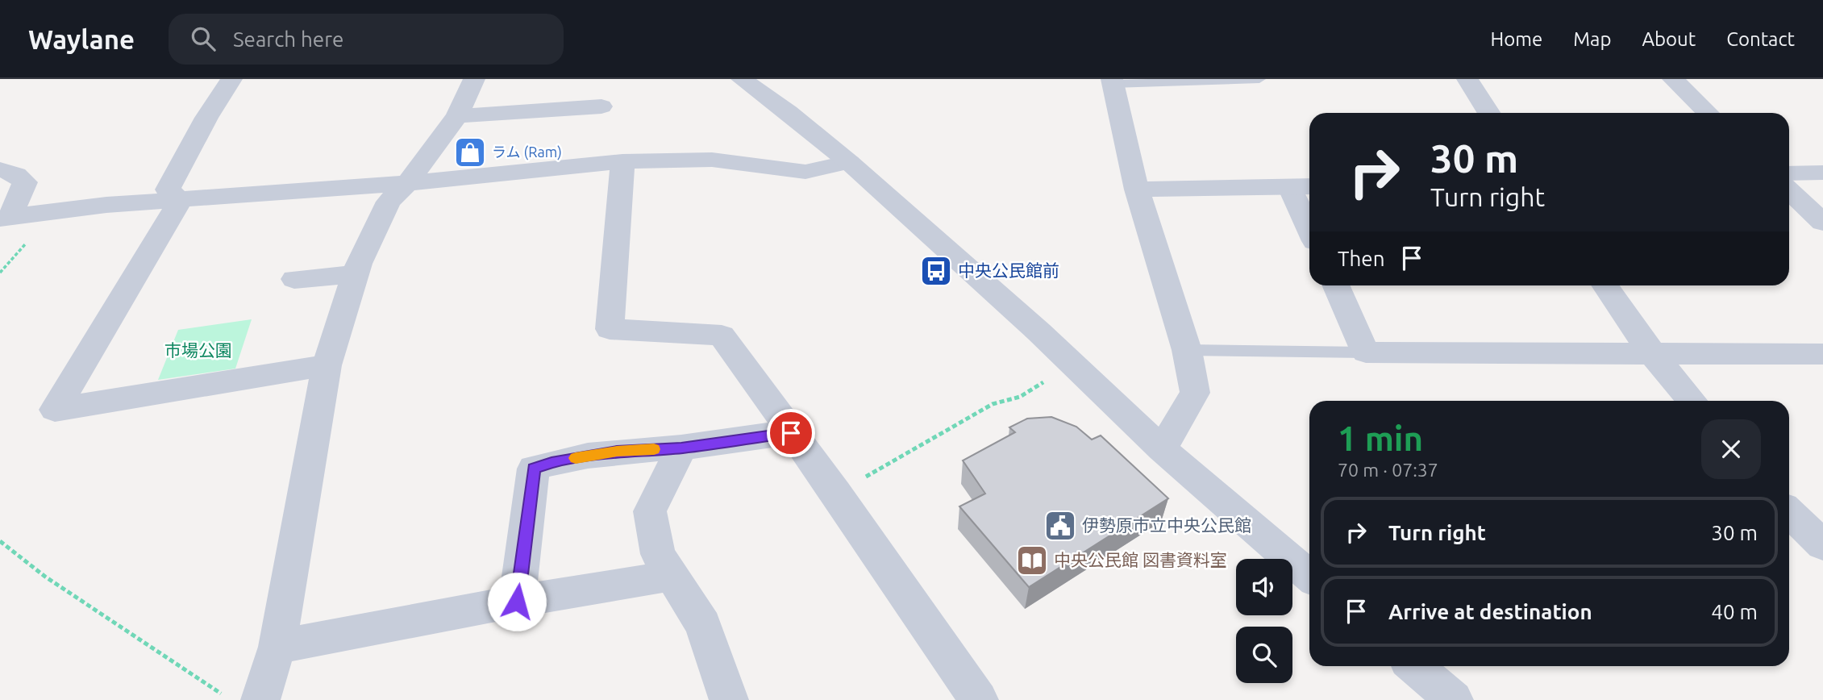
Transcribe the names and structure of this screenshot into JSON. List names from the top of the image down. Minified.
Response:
{"parks":["市場公園"],"places":{"shop":["ラム (Ram)"],"bus stop":["中央公民館前"],"public building":["伊勢原市立中央公民館"],"library":["中央公民館 図書資料室"]},"page":{"header":"Waylane","search":"Search here","nav":["Home","Map","About","Contact"],"turn":["30 m","Turn right"],"then":"Then","heading":["1 min","70 m · 07:37"],"list":[{"name":"Turn right","value":"30 m"},{"name":"Arrive at destination","value":"40 m"}]}}
